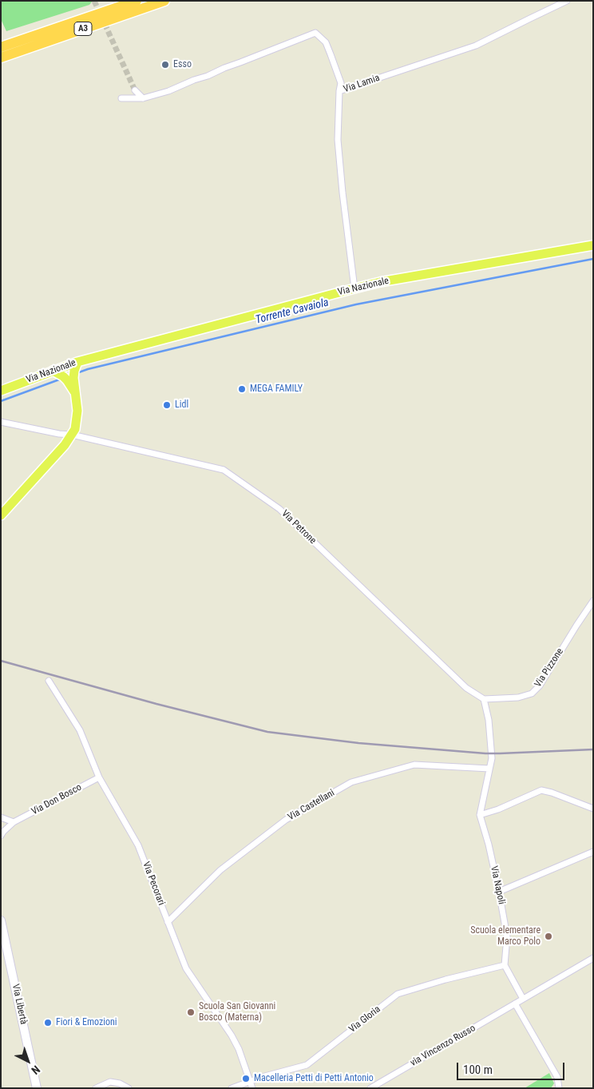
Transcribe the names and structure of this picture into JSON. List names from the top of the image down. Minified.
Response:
{"streets":{"highway":["A3"],"main road":["Via Nazionale","Via Libertà"],"street":["Via Lamia","Via Petrone","Via Pizzone","Via Don Bosco","Via Castellani","Via Pecorari","Via Napoli","Via Gloria","via Vincenzo Russo"]},"crossings":[["Via Lamia","Via Nazionale"],["Via Petrone","Via Pizzone"],["Via Don Bosco","Via Pecorari"],["Via Castellani","Via Pecorari"],["Via Castellani","Via Napoli"],["Via Pecorari","Via Gloria"],["Via Napoli","Via Gloria"]],"water":["Torrente Cavaiola"],"places":["Esso","MEGA FAMILY","Lidl","Scuola elementare Marco Polo","Scuola San Giovanni Bosco (Materna)","Fiori & Emozioni","Macelleria Petti di Petti Antonio"],"scale_bar":"100 m","north":"bottom right"}
